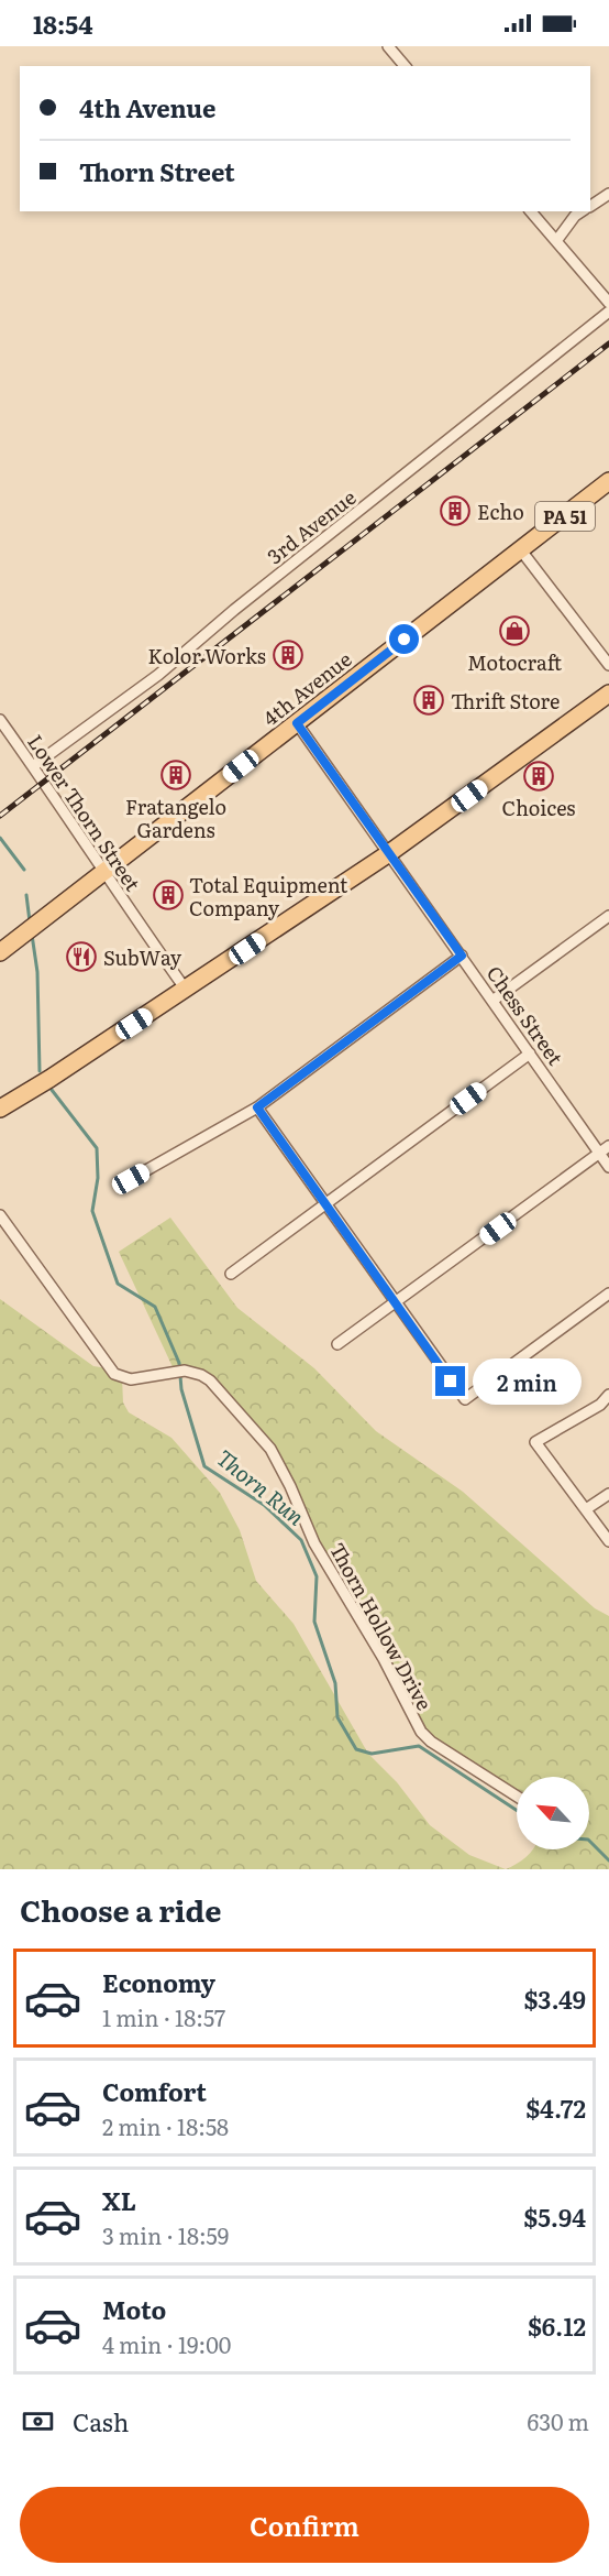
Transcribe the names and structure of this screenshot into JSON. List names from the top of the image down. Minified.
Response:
{"streets":{"main road":["PA 51","4th Avenue"],"street":["3rd Avenue","Lower Thorn Street","Chess Street","Thorn Hollow Drive"]},"crossings":[["3rd Avenue","Lower Thorn Street"],["4th Avenue","Lower Thorn Street"],["4th Avenue","Chess Street"]],"water":["Thorn Run"],"places":{"building":["Echo","Kolor Works","Thrift Store","Fratangelo Gardens","Choices","Total Equipment Company"],"shop":["Motocraft"],"restaurant":["SubWay"]},"north":"top left","page":{"status":"18:54","banner":["4th Avenue","Thorn Street"],"bubble":"2 min","heading":"Choose a ride","list":[{"name":"Economy","note":"1 min · 18:57","value":"$3.49"},{"name":"Comfort","note":"2 min · 18:58","value":"$4.72"},{"name":"XL","note":"3 min · 18:59","value":"$5.94"},{"name":"Moto","note":"4 min · 19:00","value":"$6.12"}],"pay":["Cash","630 m"],"buttons":"Confirm"}}
